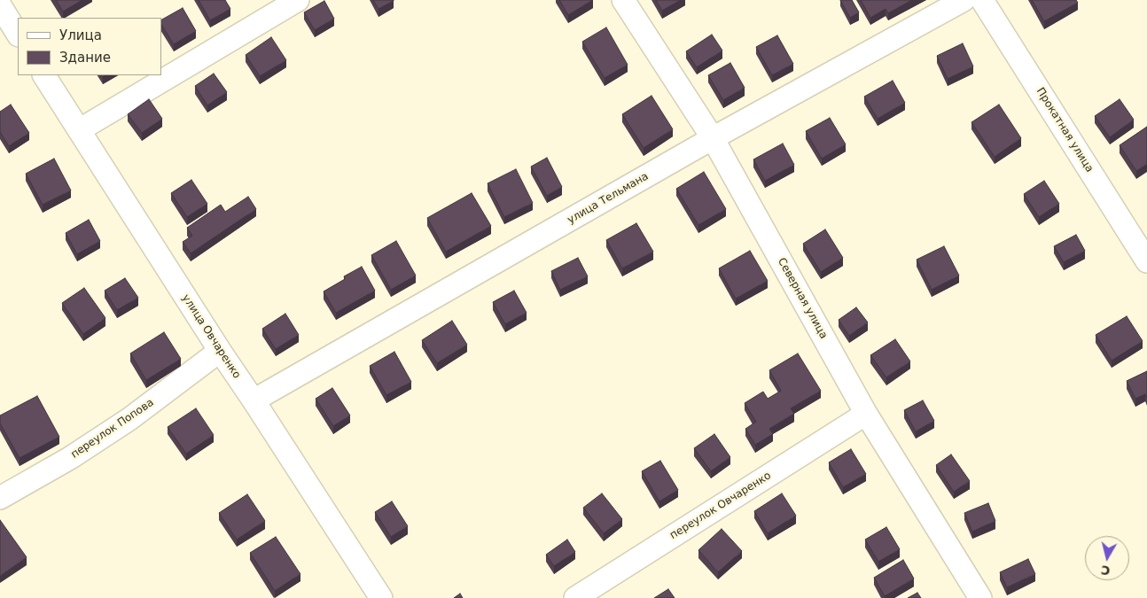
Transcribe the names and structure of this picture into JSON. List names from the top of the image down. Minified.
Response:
{"streets":{"street":["Прокатная улица","улица Тельмана","Северная улица","улица Овчаренко","переулок Попова","переулок Овчаренко"]},"crossings":[["улица Тельмана","Северная улица"],["улица Тельмана","улица Овчаренко"],["Северная улица","переулок Овчаренко"],["улица Овчаренко","переулок Попова"]],"legend":["Улица","Здание"],"north":"bottom"}
